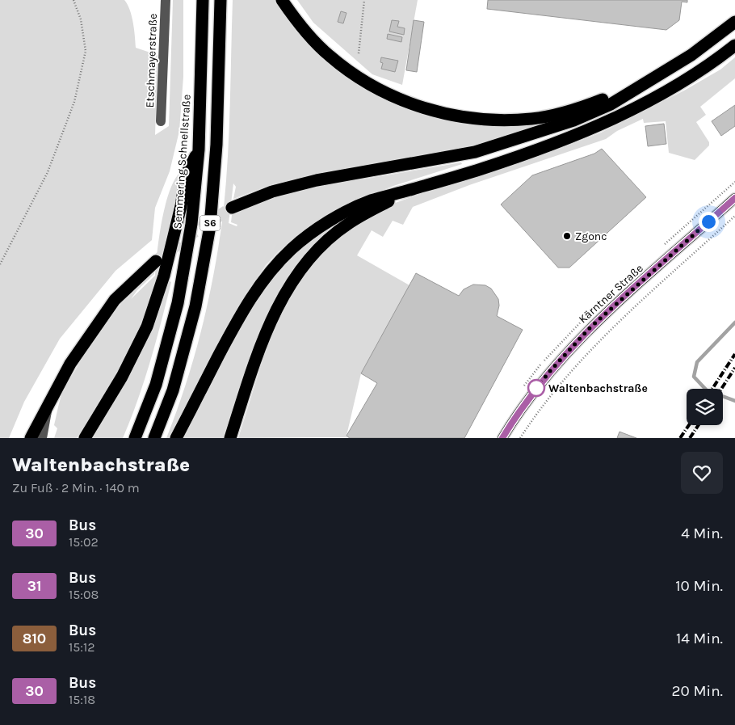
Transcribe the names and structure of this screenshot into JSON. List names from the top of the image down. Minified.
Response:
{"streets":{"highway":["Semmering Schnellstraße","S6"],"main road":["Kärntner Straße"],"street":["Etschmayerstraße"]},"places":["Zgonc","Waltenbachstraße"],"lines":["bus line 30"],"page":{"heading":["Waltenbachstraße","Zu Fuß · 2 Min. · 140 m"],"list":[{"mark":"30","name":"Bus","note":"15:02","value":"4 Min."},{"mark":"31","name":"Bus","note":"15:08","value":"10 Min."},{"mark":"810","name":"Bus","note":"15:12","value":"14 Min."},{"mark":"30","name":"Bus","note":"15:18","value":"20 Min."}]}}
